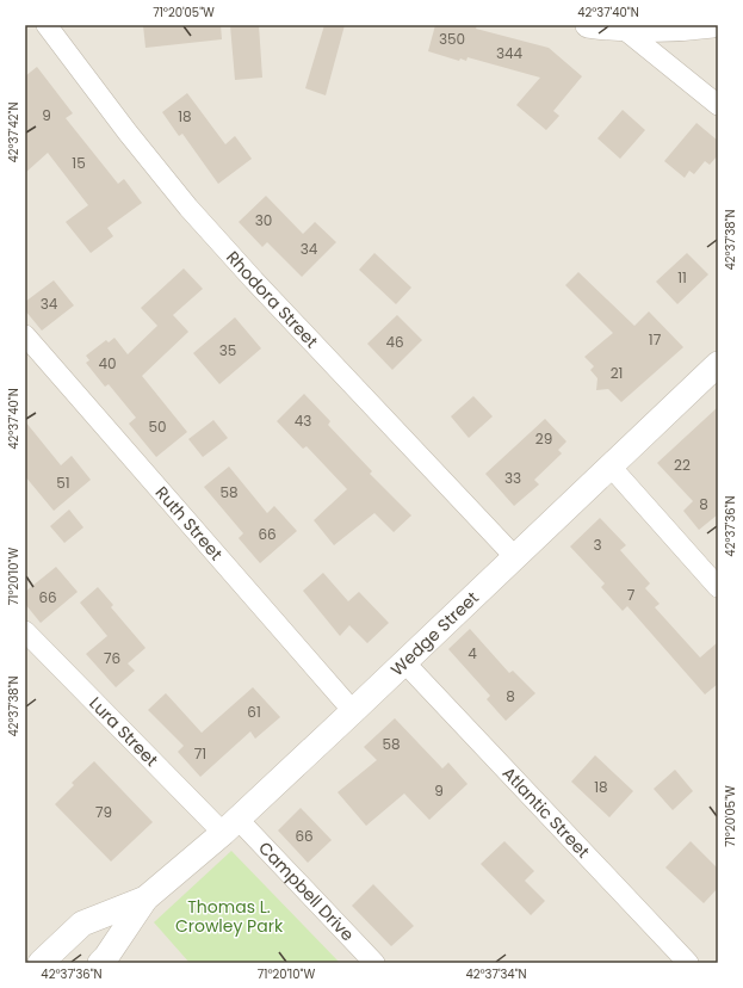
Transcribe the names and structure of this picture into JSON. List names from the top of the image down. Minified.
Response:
{"streets":{"street":["Rhodora Street","Ruth Street","Wedge Street","Lura Street","Atlantic Street","Campbell Drive"]},"crossings":[["Rhodora Street","Wedge Street"],["Ruth Street","Wedge Street"],["Wedge Street","Lura Street"],["Wedge Street","Atlantic Street"],["Wedge Street","Campbell Drive"],["Lura Street","Campbell Drive"]],"parks":["Thomas L. Crowley Park"],"house_numbers":["350","344","9","18","15","30","34","11","34","17","46","35","40","21","43","50","29","22","33","51","58","8","66","3","7","66","4","76","8","61","58","71","18","9","79","66"],"coordinates":["71°20'05\"W","42°37'40\"N","42°37'42\"N","42°37'38\"N","42°37'36\"N","71°20'10\"W","42°37'34\"N"]}
